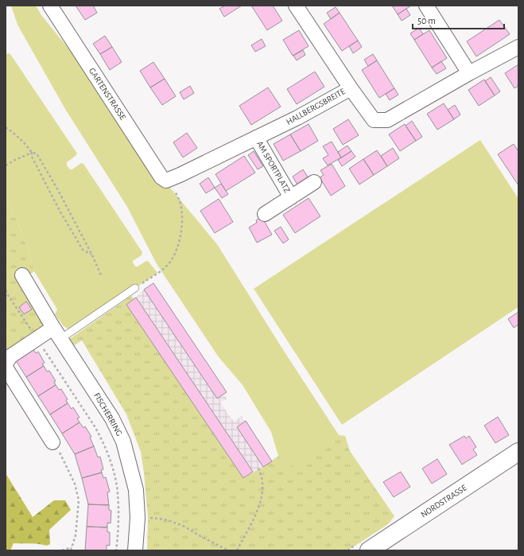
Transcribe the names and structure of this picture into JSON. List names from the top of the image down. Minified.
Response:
{"streets":{"street":["GARTENSTRASSE","HALLBERGSBREITE","AM SPORTPLATZ","FISCHERRING","NORDSTRASSE"]},"crossings":[["GARTENSTRASSE","HALLBERGSBREITE"],["HALLBERGSBREITE","AM SPORTPLATZ"]],"scale_bar":"50 m"}
